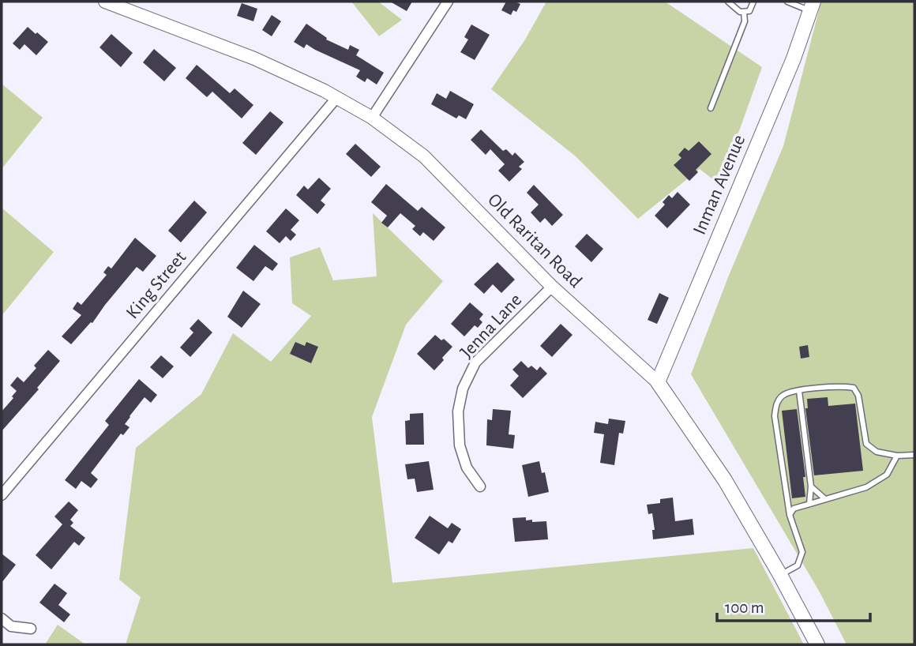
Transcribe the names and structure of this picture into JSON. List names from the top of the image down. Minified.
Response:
{"streets":{"main road":["Inman Avenue","Old Raritan Road"],"street":["King Street","Jenna Lane"]},"crossings":[["Inman Avenue","Old Raritan Road"],["Old Raritan Road","King Street"],["Old Raritan Road","Jenna Lane"]],"scale_bar":"100 m"}
